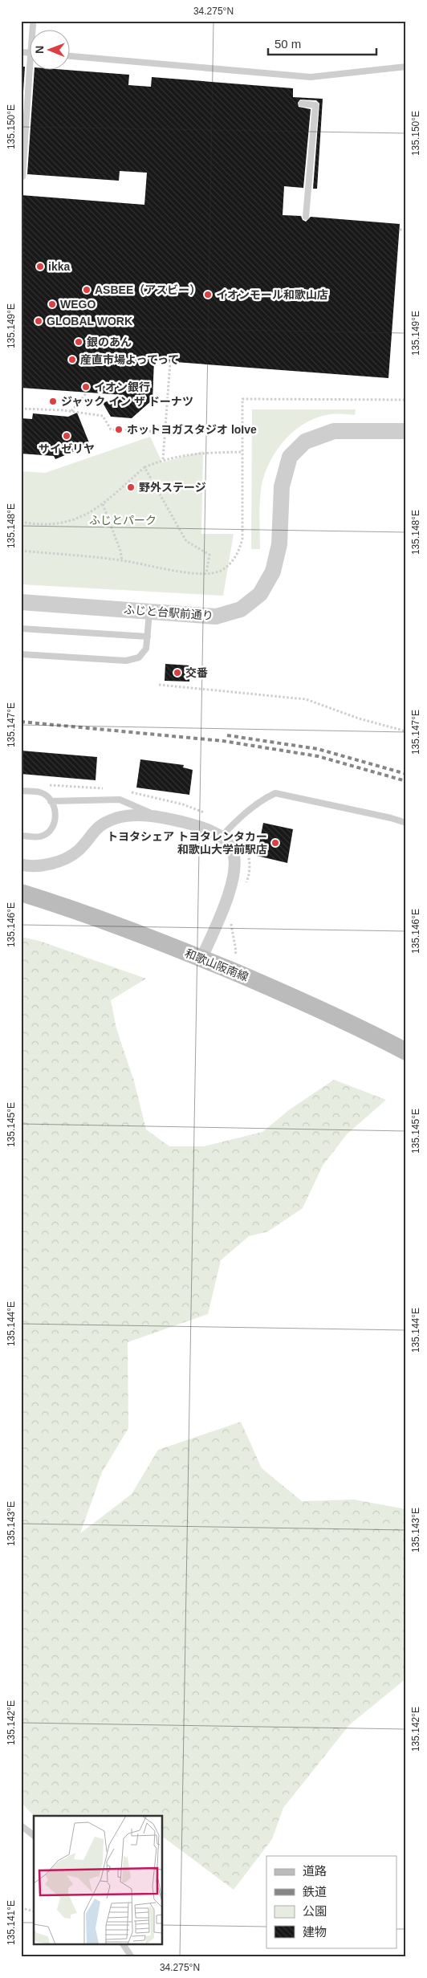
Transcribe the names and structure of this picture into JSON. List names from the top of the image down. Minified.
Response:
{"streets":{"main road":["和歌山阪南線"],"street":["ふじと台駅前通り"]},"parks":["ふじとパーク"],"places":["ikka","ASBEE（アスビー）","イオンモール和歌山店","WEGO","GLOBAL WORK","銀のあん","産直市場よってって","イオン銀行","ジャック イン ザ ドーナツ","ホットヨガスタジオ loIve","サイゼリヤ","野外ステージ","交番","トヨタシェア トヨタレンタカー 和歌山大学前駅店"],"legend":["道路","鉄道","公園","建物"],"scale_bar":"50 m","north":"left","coordinates":["34.275°N","135.150°E","135.149°E","135.148°E","135.147°E","135.146°E","135.145°E","135.144°E","135.143°E","135.142°E","135.141°E"]}
